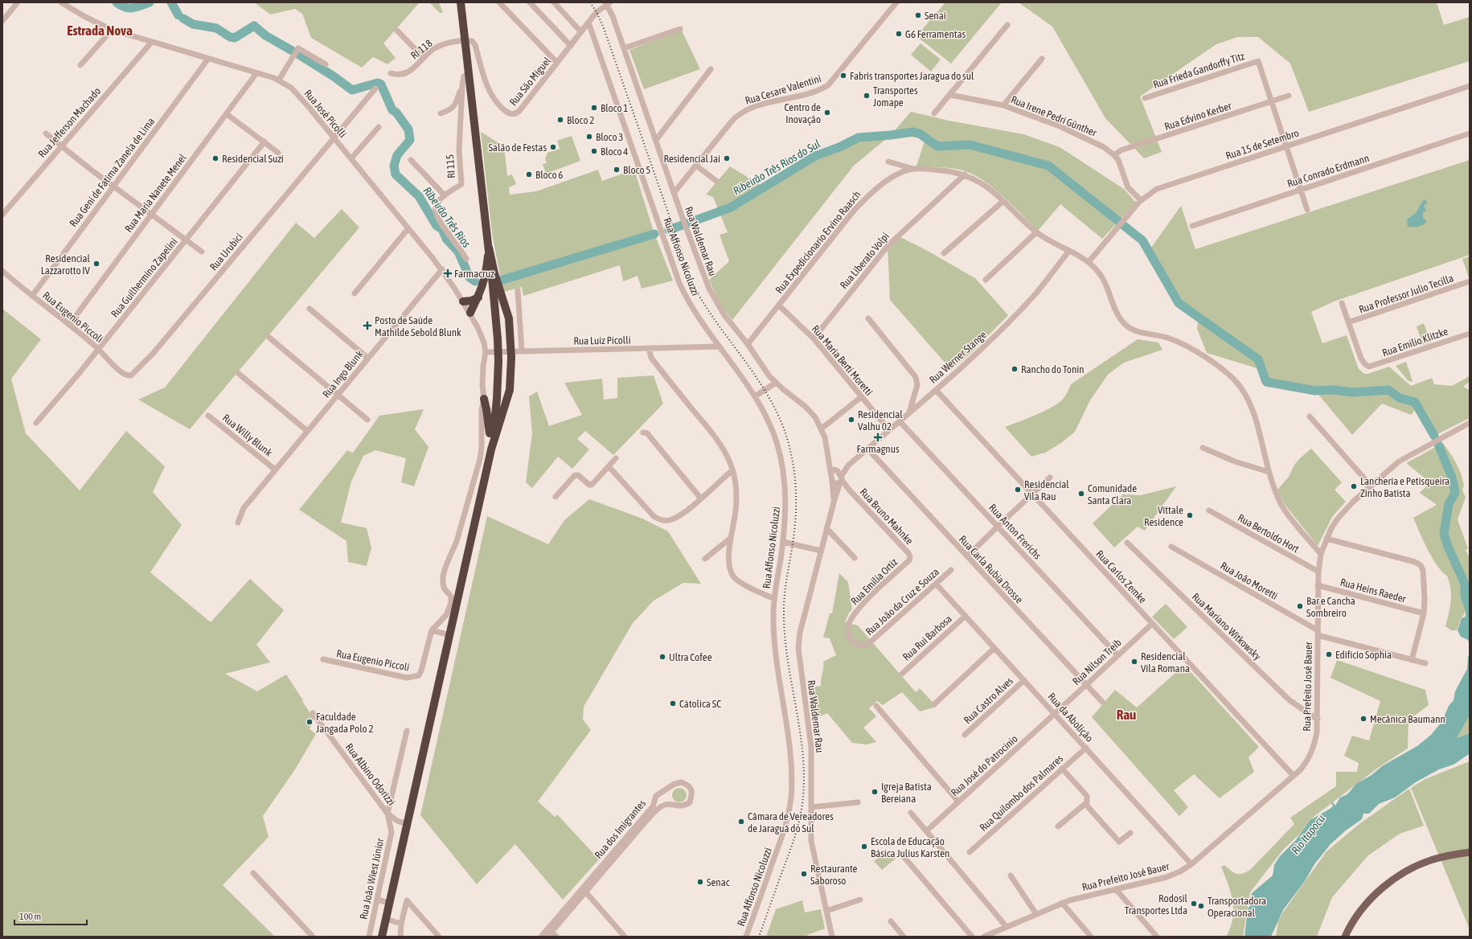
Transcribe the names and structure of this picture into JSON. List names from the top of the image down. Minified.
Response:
{"streets":{"street":["RI 118","Rua Frieda Gandorffy Titz","Rua São Miguel","Rua Cesare Valentini","Rua José Picolli","Rua Irene Pedri Günther","Rua Edvino Kerber","Rua Jefferson Machado","Rua 15 de Setembro","RI 115","Rua Conrado Erdmann","Rua Geni de Fatima Zanela de Lima","Rua Maria Nanete Menel","Rua Waldemar Rau","Rua Expedicionario Ervino Raasch","Rua Urubici","Rua Affonso Nicoluzzi","Rua Liberato Volpi","Rua Guilhermino Zapelini","Rua Professor Julio Tecilla","Rua Eugenio Piccoli","Rua Luiz Picolli","Rua Emilio Klitzke","Rua Werner Stange","Rua Maria Berti Moretti","Rua Ingo Blunk","Rua Willy Blunk","Rua Bruno Mahnke","Rua Anton Frerichs","Rua Bertoldo Hort","Rua Carla Rubia Drosse","Rua Carlos Zemke","Rua João Moretti","Rua Emilia Ortiz","Rua Heins Raeder","Rua João da Cruz e Souza","Rua Mariano Witkowsky","Rua Rui Barbosa","Rua Nilson Treib","Rua Prefeito José Bauer","Rua Castro Alves","Rua da Abolição","Rua José do Patrocinio","Rua Albino Odorizzi","Rua Quilombo dos Palmares","Rua dos Imigrantes","Rua João Wiest Júnior"]},"crossings":[["RI 118","Rua São Miguel"],["Rua Frieda Gandorffy Titz","Rua Edvino Kerber"],["Rua São Miguel","Rua Waldemar Rau"],["Rua São Miguel","Rua Affonso Nicoluzzi"],["Rua Cesare Valentini","Rua Waldemar Rau"],["Rua José Picolli","Rua Jefferson Machado"],["Rua José Picolli","Rua Geni de Fatima Zanela de Lima"],["Rua José Picolli","Rua Maria Nanete Menel"],["Rua José Picolli","Rua Urubici"],["Rua José Picolli","Rua Luiz Picolli"],["Rua José Picolli","Rua Ingo Blunk"],["Rua Irene Pedri Günther","Rua Edvino Kerber"],["Rua Irene Pedri Günther","Rua 15 de Setembro"],["Rua 15 de Setembro","Rua Expedicionario Ervino Raasch"],["Rua Geni de Fatima Zanela de Lima","Rua Eugenio Piccoli"],["Rua Maria Nanete Menel","Rua Eugenio Piccoli"],["Rua Waldemar Rau","Rua Expedicionario Ervino Raasch"],["Rua Waldemar Rau","Rua Werner Stange"],["Rua Waldemar Rau","Rua Bruno Mahnke"],["Rua Expedicionario Ervino Raasch","Rua Liberato Volpi"],["Rua Expedicionario Ervino Raasch","Rua Werner Stange"],["Rua Expedicionario Ervino Raasch","Rua Maria Berti Moretti"],["Rua Expedicionario Ervino Raasch","Rua Prefeito José Bauer"],["Rua Urubici","Rua Eugenio Piccoli"],["Rua Affonso Nicoluzzi","Rua Luiz Picolli"],["Rua Liberato Volpi","Rua Maria Berti Moretti"],["Rua Guilhermino Zapelini","Rua Eugenio Piccoli"],["Rua Professor Julio Tecilla","Rua Emilio Klitzke"],["Rua Werner Stange","Rua Maria Berti Moretti"],["Rua Werner Stange","Rua Bruno Mahnke"],["Rua Werner Stange","Rua Anton Frerichs"],["Rua Werner Stange","Rua Carla Rubia Drosse"],["Rua Werner Stange","Rua Carlos Zemke"],["Rua Ingo Blunk","Rua Willy Blunk"],["Rua Bruno Mahnke","Rua Emilia Ortiz"],["Rua Anton Frerichs","Rua Nilson Treib"],["Rua Bertoldo Hort","Rua Prefeito José Bauer"],["Rua Carla Rubia Drosse","Rua Nilson Treib"],["Rua Carlos Zemke","Rua Nilson Treib"],["Rua Carlos Zemke","Rua Prefeito José Bauer"],["Rua João Moretti","Rua Prefeito José Bauer"],["Rua Emilia Ortiz","Rua João da Cruz e Souza"],["Rua Heins Raeder","Rua Prefeito José Bauer"],["Rua João da Cruz e Souza","Rua da Abolição"],["Rua Mariano Witkowsky","Rua Prefeito José Bauer"],["Rua Rui Barbosa","Rua da Abolição"],["Rua Nilson Treib","Rua da Abolição"],["Rua Nilson Treib","Rua José do Patrocinio"],["Rua Prefeito José Bauer","Rua da Abolição"],["Rua Castro Alves","Rua da Abolição"],["Rua da Abolição","Rua José do Patrocinio"],["Rua da Abolição","Rua Quilombo dos Palmares"],["Rua Albino Odorizzi","Rua João Wiest Júnior"]],"districts":["Estrada Nova","Rau"],"water":["Ribeirão Três Rios do Sul","Ribeirão Três Rios","Rio Itapocu"],"places":{"other":["Senai","G6 Ferramentas","Fabris transportes Jaragua do sul","Transportes Jomape","Bloco 1","Centro de Inovação","Bloco 2","Bloco 3","Salão de Festas","Bloco 4","Residencial Suzi","Residencial Jai","Bloco 5","Bloco 6","Residencial Lazzarotto IV","Rancho do Tonin","Residencial Valhu 02","Lancheria e Petisqueira Zinho Batista","Residencial Vila Rau","Comunidade Santa Clara","Vittale Residence","Bar e Cancha Sombreiro","Edifício Sophia","Ultra Cofee","Residencial Vila Romana","Cátolica SC","Mecânica Baumann","Faculdade Jangada Polo 2","Igreja Batista Bereiana","Câmara de Vereadores de Jaraguá do Sul","Escola de Educação Básica Julius Karsten","Restaurante Saboroso","Senac","Rodosil Transportes Ltda","Transportadora Operacional"],"health":["Farmacruz","Posto de Saúde Mathilde Sebold Blunk","Farmagnus"]},"scale_bar":"100 m"}
